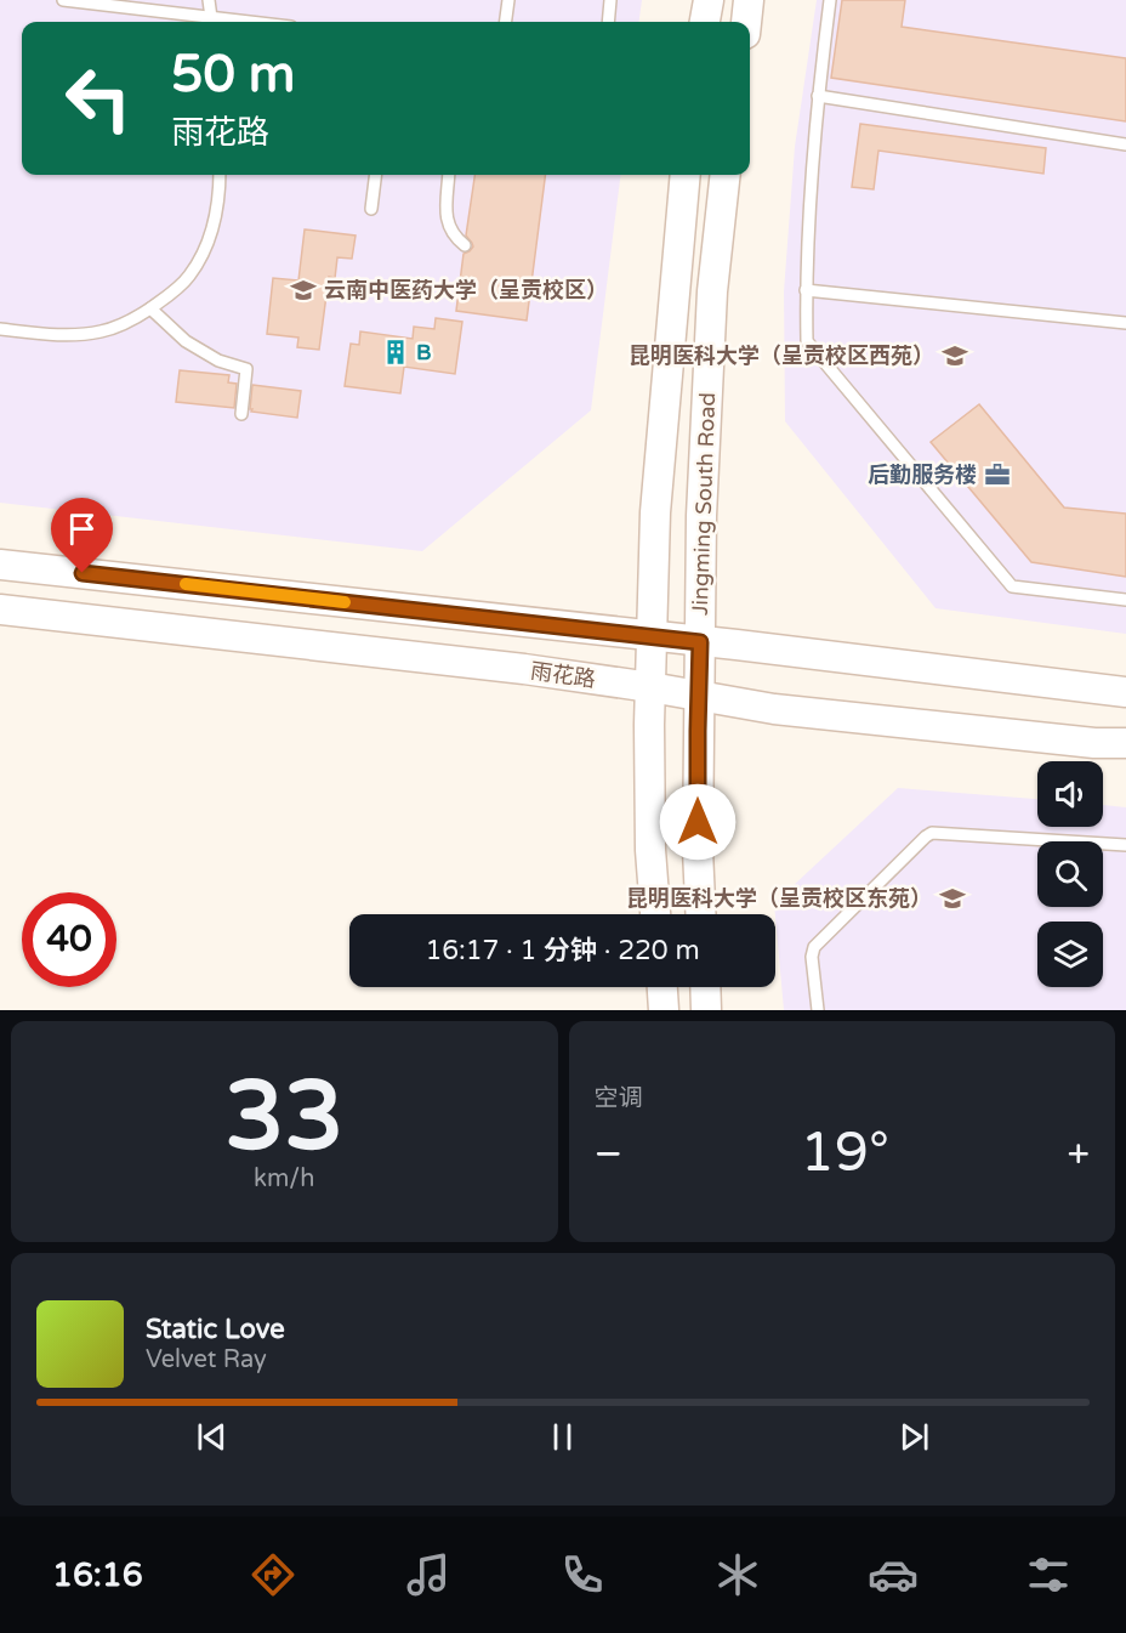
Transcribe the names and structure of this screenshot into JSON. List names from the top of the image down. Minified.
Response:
{"streets":{"street":["Jingming South Road","雨花路"]},"crossings":[["Jingming South Road","雨花路"]],"places":{"school or university":["云南中医药大学（呈贡校区）","昆明医科大学（呈贡校区西苑）","昆明医科大学（呈贡校区东苑）"],"building":["B"],"office":["后勤服务楼"]},"page":{"turn":["50 m","雨花路"],"limit":"40","trip":"16:17 · 1 分钟 · 220 m","tile":[["33","km/h"],"空调"],"heat":["−","19°","+"],"song":["Static Love","Velvet Ray"],"tabs":"16:16"}}
